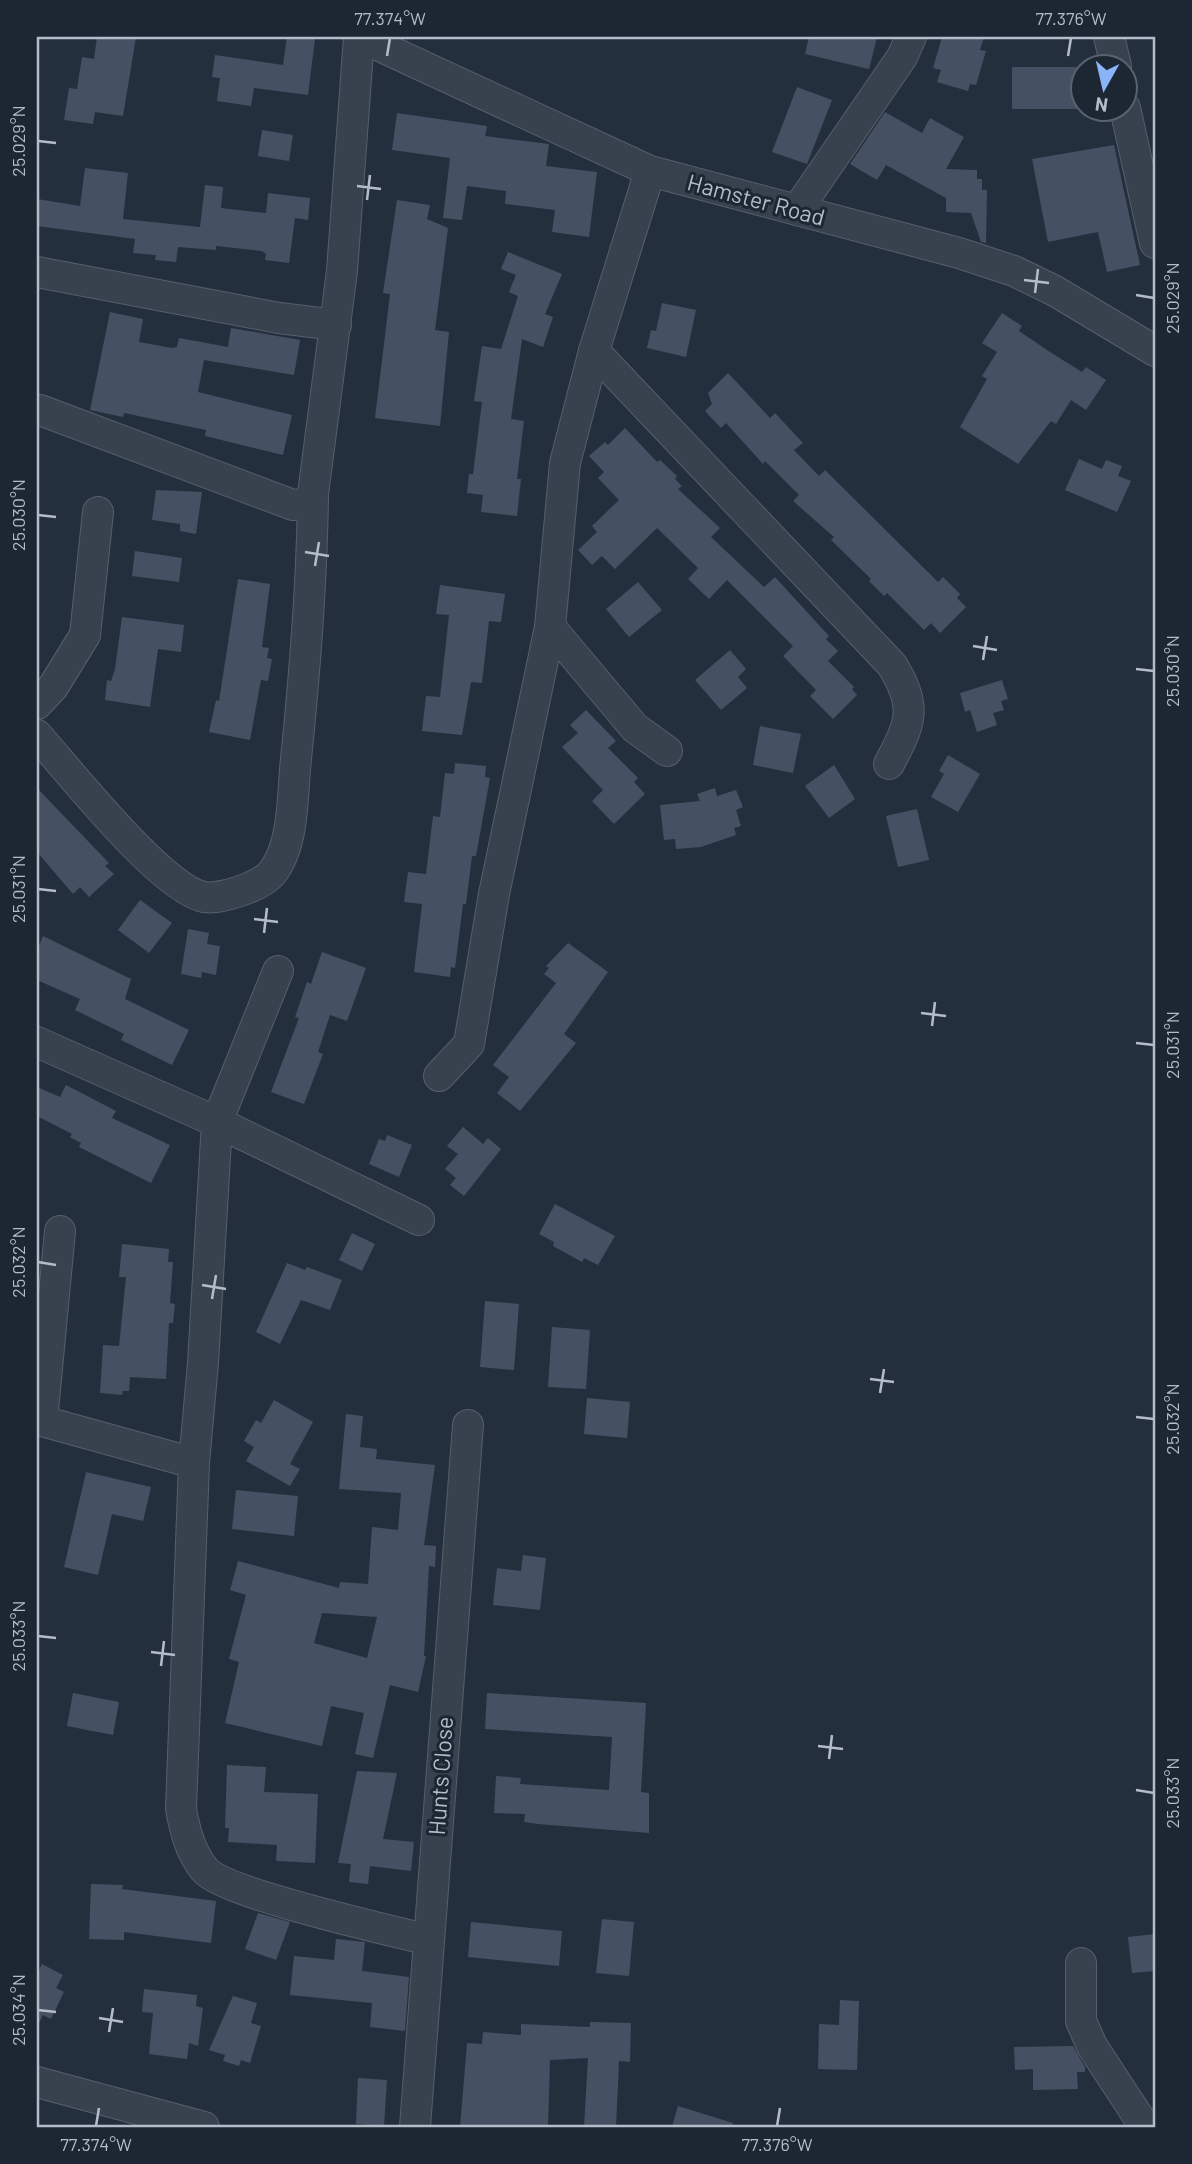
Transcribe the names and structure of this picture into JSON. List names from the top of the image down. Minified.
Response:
{"streets":{"street":["Hamster Road","Hunts Close"]},"north":"bottom","coordinates":["77.374°W","77.376°W","25.029°N","25.030°N","25.031°N","25.032°N","25.033°N","25.034°N"]}
